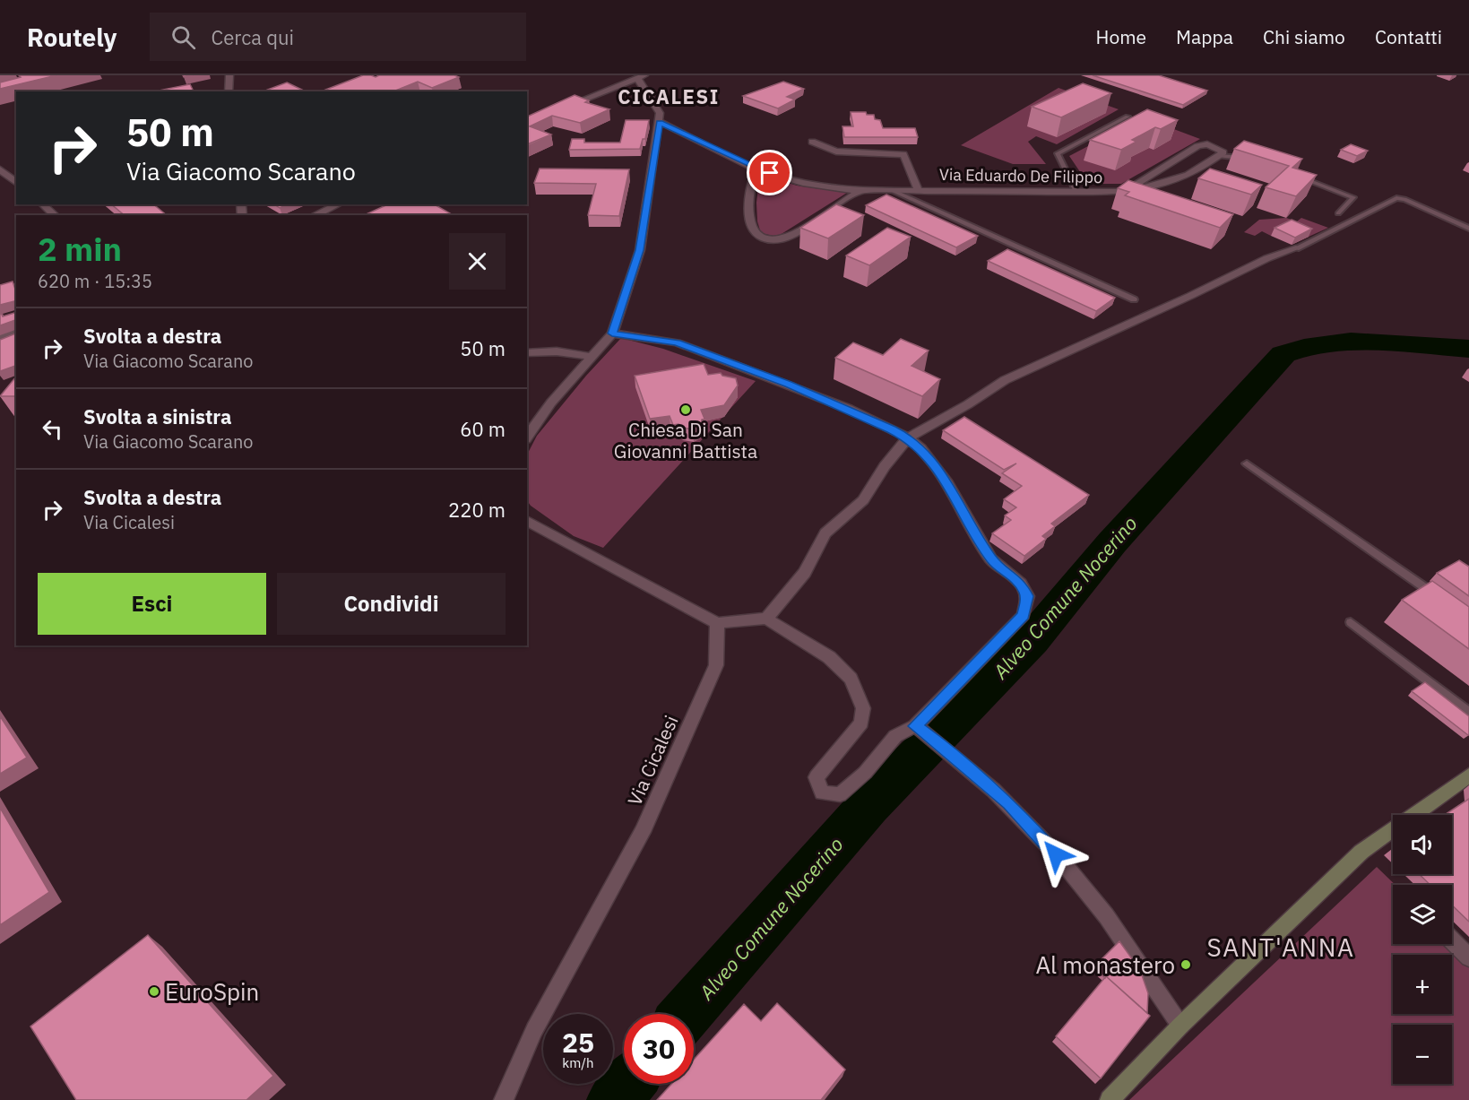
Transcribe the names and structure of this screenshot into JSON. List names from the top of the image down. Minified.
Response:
{"streets":{"street":["Via Eduardo De Filippo","Via Cicalesi"]},"districts":["CICALESI","SANT'ANNA"],"water":["Alveo Comune Nocerino"],"places":["Chiesa Di San Giovanni Battista","Al monastero","EuroSpin"],"page":{"header":"Routely","search":"Cerca qui","nav":["Home","Mappa","Chi siamo","Contatti"],"turn":["50 m","Via Giacomo Scarano"],"heading":["2 min","620 m · 15:35"],"list":[{"name":"Svolta a destra","note":"Via Giacomo Scarano","value":"50 m"},{"name":"Svolta a sinistra","note":"Via Giacomo Scarano","value":"60 m"},{"name":"Svolta a destra","note":"Via Cicalesi","value":"220 m"}],"buttons":["Esci","Condividi"],"map_buttons":["+","−"],"speed":"25 km/h","limit":"30"}}
